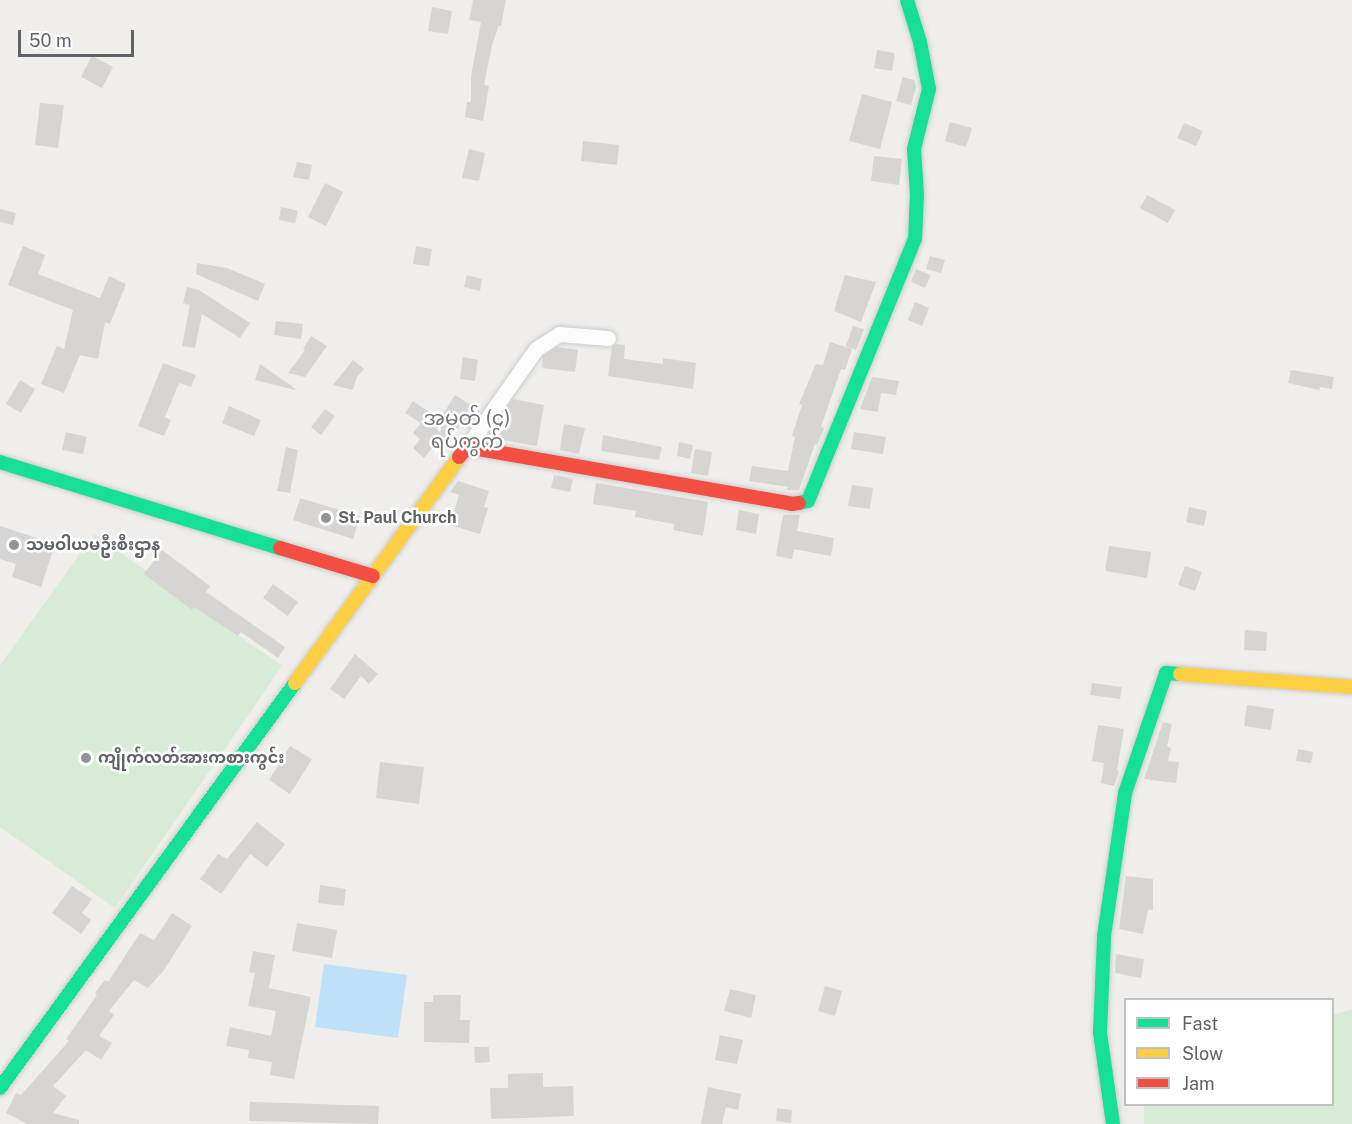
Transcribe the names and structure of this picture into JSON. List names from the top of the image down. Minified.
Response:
{"districts":["အမှတ် (၄) ရပ်ကွက်"],"places":["St. Paul Church","သမဝါယမဦးစီးဌာန","ကျိုက်လတ်အားကစားကွင်း"],"legend":["Fast","Slow","Jam"],"scale_bar":"50 m"}
